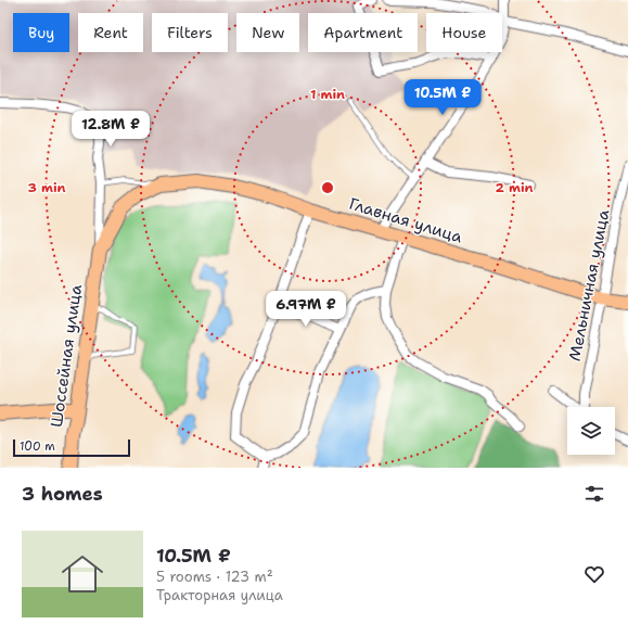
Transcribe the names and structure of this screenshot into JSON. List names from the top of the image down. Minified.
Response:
{"streets":{"main road":["Главная улица","Шоссейная улица"],"street":["Мельничная улица"]},"crossings":[["Главная улица","Мельничная улица"],["Главная улица","Шоссейная улица"]],"scale_bar":"100 m","page":{"chip":["Buy","Rent","Filters","New","Apartment","House"],"price":["10.5M ₽","12.8M ₽","6.97M ₽"],"scale":"100 m","heading":"3 homes","list":[{"name":"10.5M ₽","note":"5 rooms · 123 m² · Тракторная улица"}]},"rings":["1 min","2 min","3 min"]}
